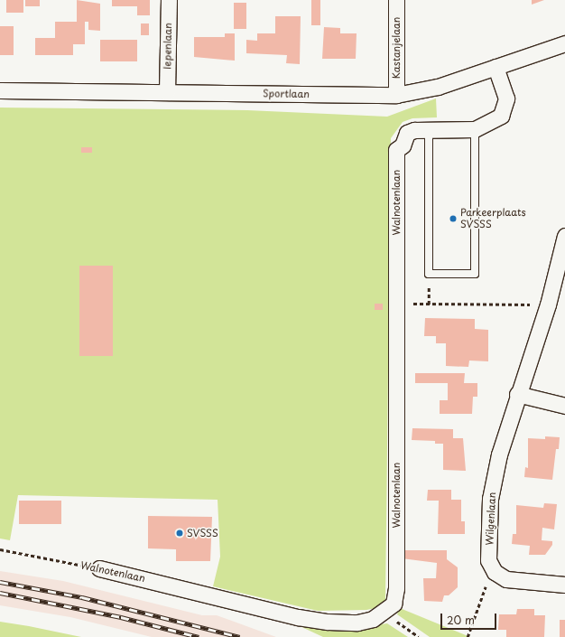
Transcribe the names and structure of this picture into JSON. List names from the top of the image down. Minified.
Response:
{"streets":{"street":["Iepenlaan","Kastanjelaan","Sportlaan","Walnotenlaan","Wilgenlaan"]},"crossings":[["Iepenlaan","Sportlaan"],["Kastanjelaan","Sportlaan"],["Sportlaan","Walnotenlaan"]],"places":["Parkeerplaats SVSSS","SVSSS"],"scale_bar":"20 m"}
